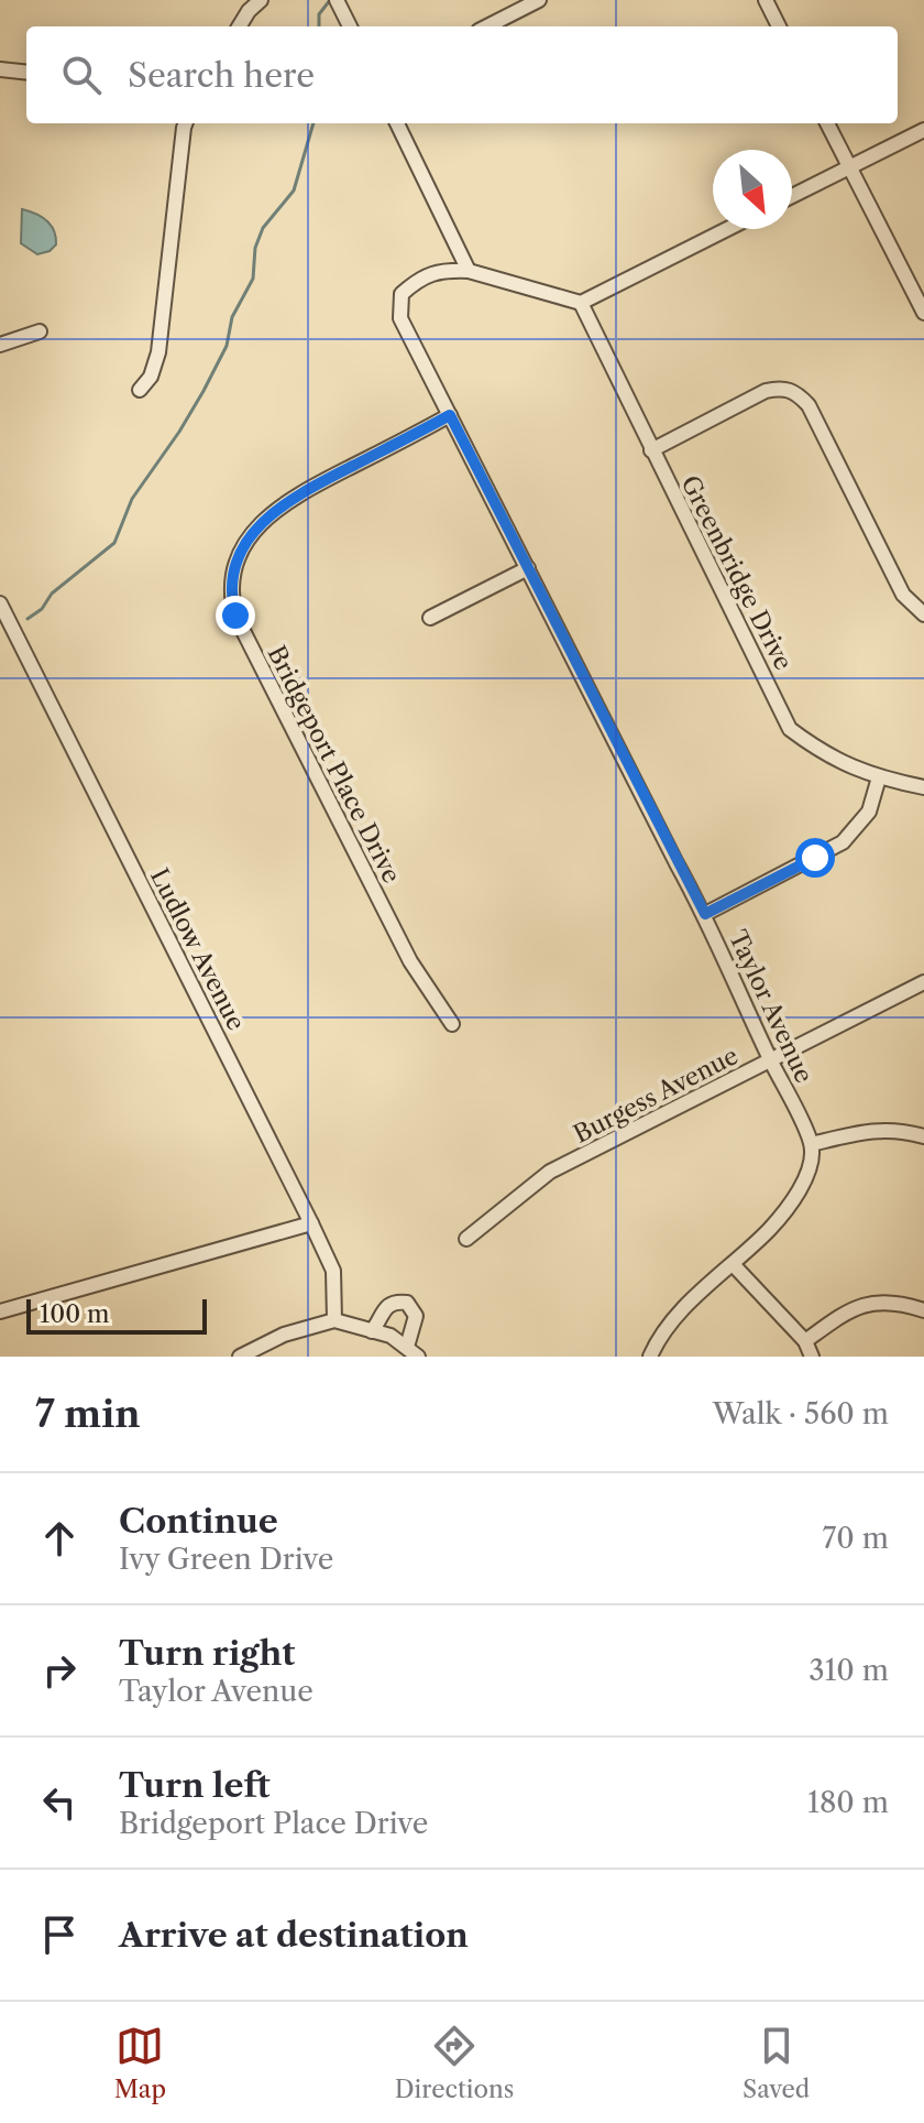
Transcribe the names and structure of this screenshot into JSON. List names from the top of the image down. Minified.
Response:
{"streets":{"street":["Greenbridge Drive","Bridgeport Place Drive","Ludlow Avenue","Taylor Avenue","Burgess Avenue"]},"crossings":[["Bridgeport Place Drive","Taylor Avenue"],["Taylor Avenue","Burgess Avenue"]],"scale_bar":"100 m","north":"bottom right","page":{"search":"Search here","scale":"100 m","heading":["7 min","Walk · 560 m"],"list":[["Continue","Ivy Green Drive","70 m"],["Turn right","Taylor Avenue","310 m"],["Turn left","Bridgeport Place Drive","180 m"],"Arrive at destination"],"nav":["Map","Directions","Saved"]}}
